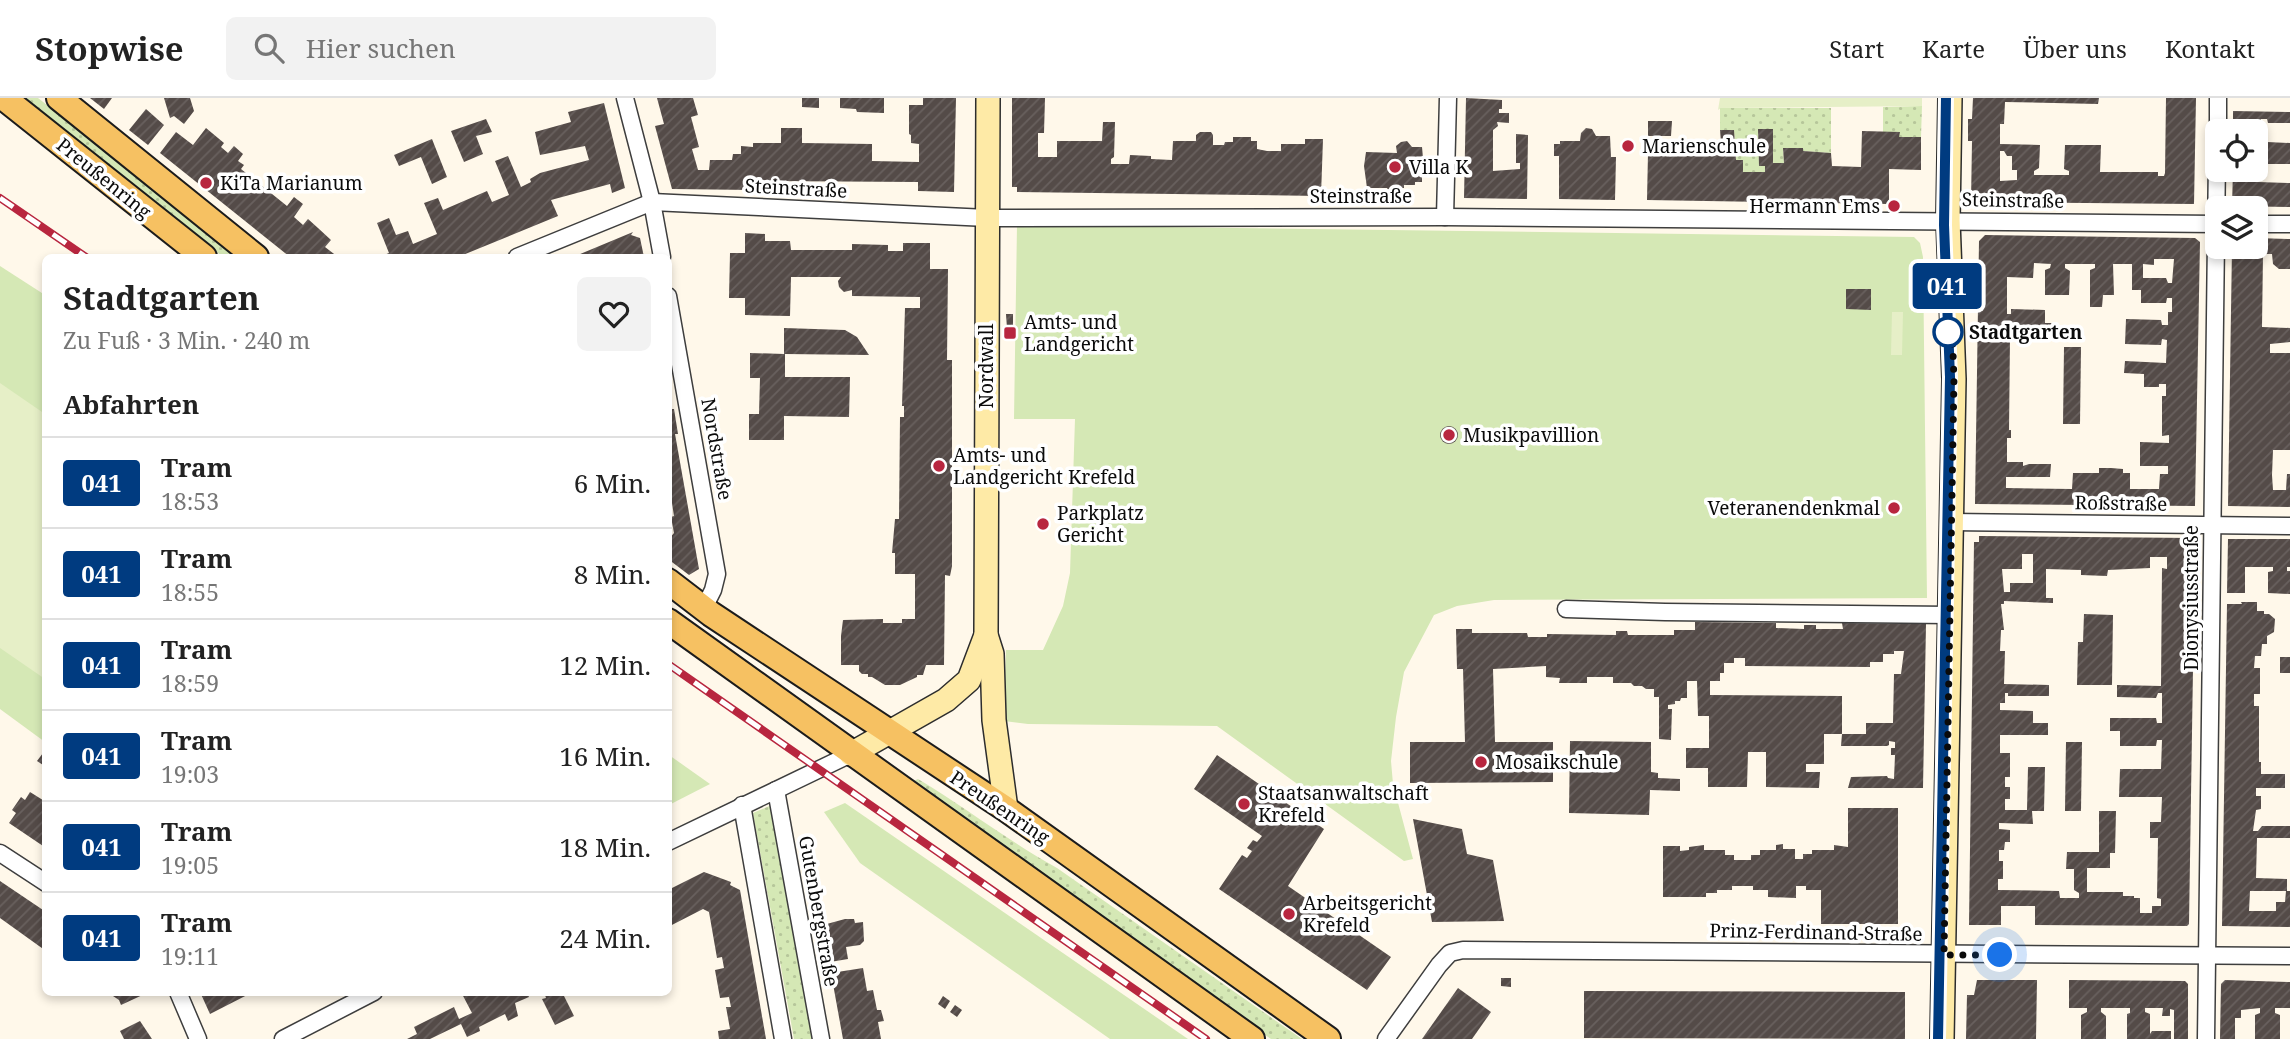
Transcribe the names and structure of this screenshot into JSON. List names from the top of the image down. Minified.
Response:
{"streets":{"main road":["Preußenring"],"street":["Steinstraße","Nordwall","Nordstraße","Roßstraße","Dionysiusstraße","Gutenbergstraße","Prinz-Ferdinand-Straße"]},"crossings":[["Preußenring","Nordwall"],["Preußenring","Nordstraße"],["Steinstraße","Nordwall"],["Roßstraße","Dionysiusstraße"],["Dionysiusstraße","Prinz-Ferdinand-Straße"]],"places":{"other":["Marienschule","Villa K","KiTa Marianum","Hermann Ems","Stadtgarten","Musikpavillion","Amts- und Landgericht Krefeld","Veteranendenkmal","Parkplatz Gericht","Mosaikschule","Staatsanwaltschaft Krefeld","Arbeitsgericht Krefeld"],"transit":["Amts- und Landgericht"]},"lines":["tram line 041"],"page":{"header":"Stopwise","search":"Hier suchen","nav":["Start","Karte","Über uns","Kontakt"],"on_map":"041","heading":[["Stadtgarten","Zu Fuß · 3 Min. · 240 m"],"Abfahrten"],"list":[{"mark":"041","name":"Tram","note":"18:53","value":"6 Min."},{"mark":"041","name":"Tram","note":"18:55","value":"8 Min."},{"mark":"041","name":"Tram","note":"18:59","value":"12 Min."},{"mark":"041","name":"Tram","note":"19:03","value":"16 Min."},{"mark":"041","name":"Tram","note":"19:05","value":"18 Min."},{"mark":"041","name":"Tram","note":"19:11","value":"24 Min."}]}}
